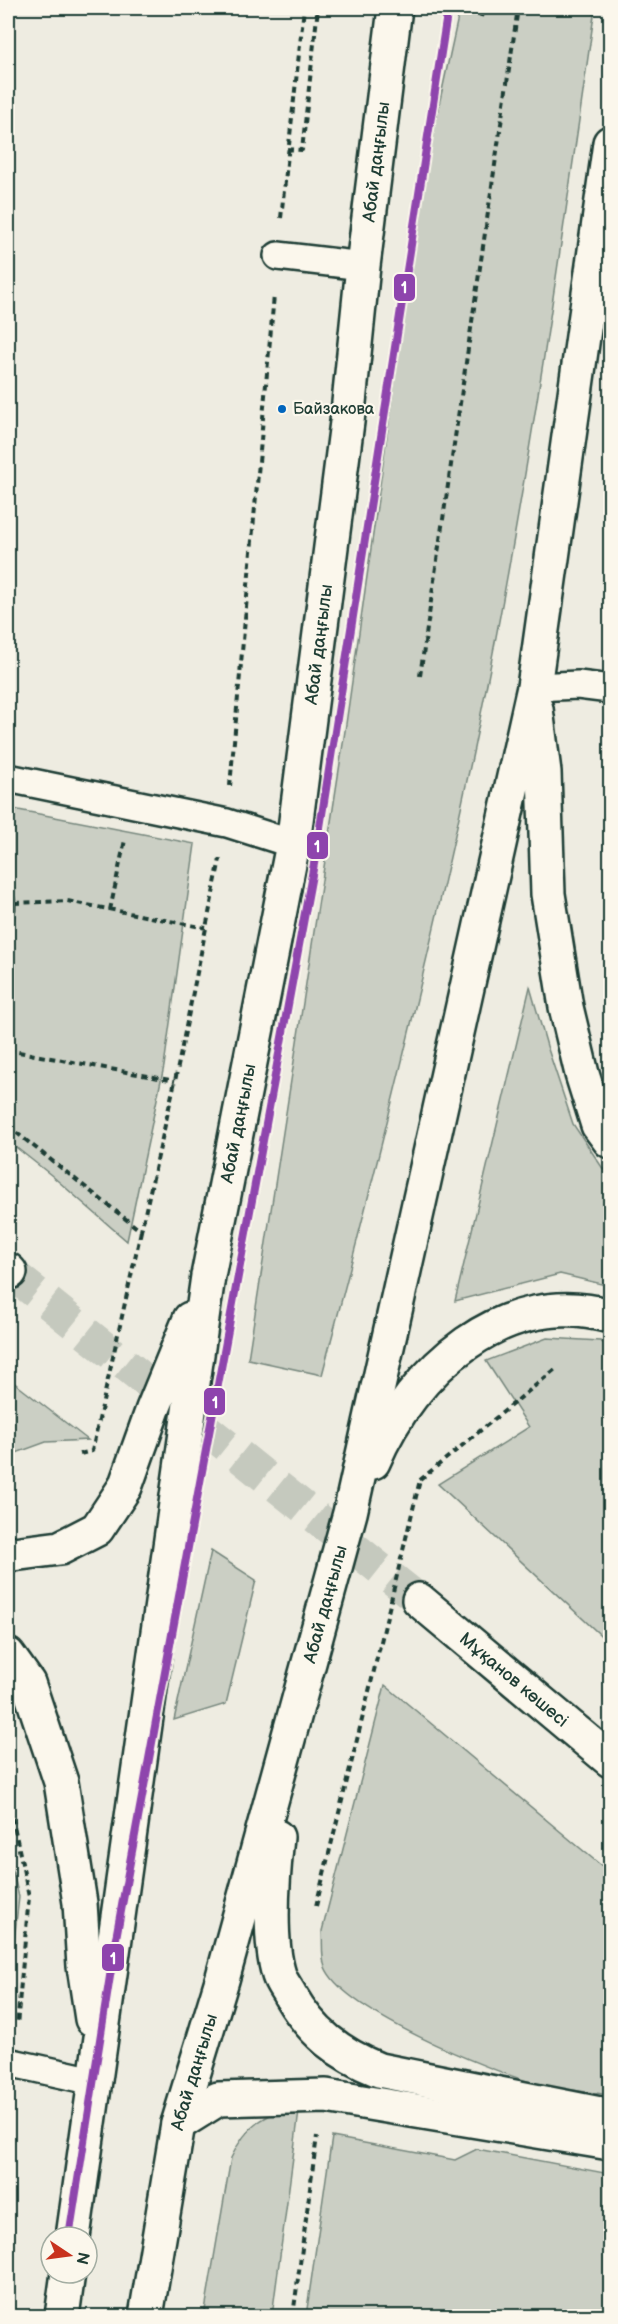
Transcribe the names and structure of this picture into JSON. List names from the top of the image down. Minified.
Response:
{"streets":{"main road":["Абай даңғылы","Мұқанов көшесі"]},"places":["Байзакова"],"lines":["transit line 1"],"north":"right"}
